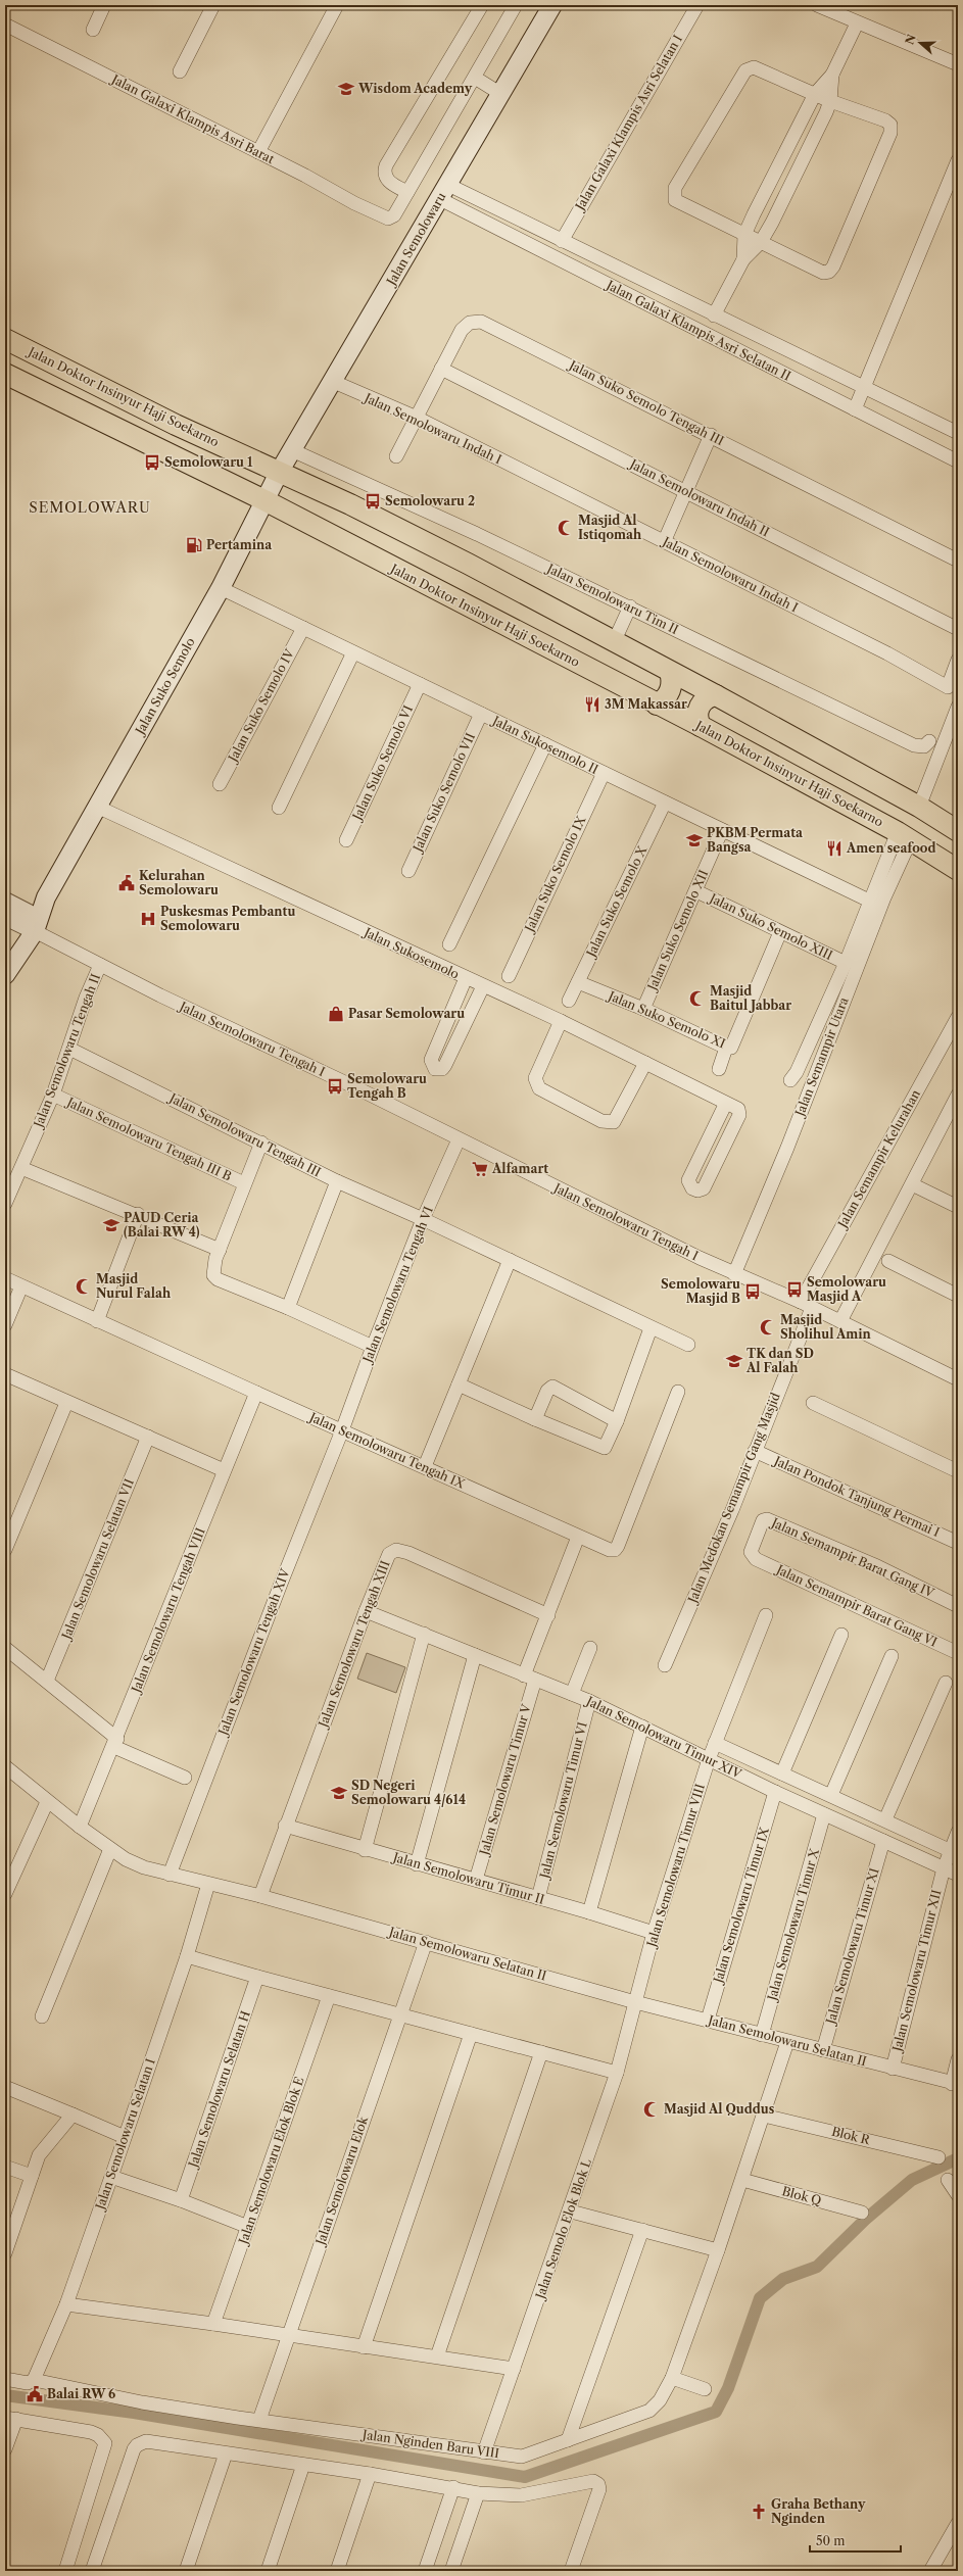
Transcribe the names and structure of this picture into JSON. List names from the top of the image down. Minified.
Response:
{"streets":{"main road":["Jalan Semolowaru","Jalan Doktor Insinyur Haji Soekarno","Jalan Suko Semolo"],"street":["Jalan Galaxi Klampis Asri Barat","Jalan Galaxi Klampis Asri Selatan I","Jalan Galaxi Klampis Asri Selatan II","Jalan Suko Semolo Tengah III","Jalan Semolowaru Indah I","Jalan Semolowaru Indah II","Jalan Semolowaru Tim II","Jalan Suko Semolo IV","Jalan Sukosemolo II","Jalan Suko Semolo VI","Jalan Suko Semolo VII","Jalan Suko Semolo IX","Jalan Suko Semolo X","Jalan Suko Semolo XIII","Jalan Suko Semolo XII","Jalan Sukosemolo","Jalan Suko Semolo XI","Jalan Semolowaru Tengah I","Jalan Semolowaru Tengah II","Jalan Semampir Utara","Jalan Semolowaru Tengah III","Jalan Semolowaru Tengah III B","Jalan Semampir Kelurahan","Jalan Semolowaru Tengah VI","Jalan Semolowaru Tengah IX","Jalan Pondok Tanjung Permai I","Jalan Medokan Semampir Gang Masjid","Jalan Semampir Barat Gang IV","Jalan Semolowaru Selatan VII","Jalan Semampir Barat Gang VI","Jalan Semolowaru Tengah VIII","Jalan Semolowaru Tengah XIII","Jalan Semolowaru Tengah XIV","Jalan Semolowaru Timur XIV","Jalan Semolowaru Timur V","Jalan Semolowaru Timur VI","Jalan Semolowaru Timur VIII","Jalan Semolowaru Timur II","Jalan Semolowaru Timur IX","Jalan Semolowaru Timur X","Jalan Semolowaru Timur XI","Jalan Semolowaru Selatan II","Jalan Semolowaru Timur XII","Jalan Semolowaru Selatan H","Jalan Semolowaru Selatan I","Blok R","Jalan Semolowaru Elok Blok E","Jalan Semolowaru Elok","Blok Q","Jalan Semolo Elok Blok L","Jalan Nginden Baru VIII"]},"crossings":[["Jalan Galaxi Klampis Asri Selatan I","Jalan Galaxi Klampis Asri Selatan II"],["Jalan Semolowaru","Jalan Galaxi Klampis Asri Selatan II"],["Jalan Semolowaru","Jalan Doktor Insinyur Haji Soekarno"],["Jalan Semolowaru","Jalan Semolowaru Indah I"],["Jalan Semolowaru","Jalan Semolowaru Tim II"],["Jalan Semolowaru","Jalan Suko Semolo"],["Jalan Doktor Insinyur Haji Soekarno","Jalan Suko Semolo"],["Jalan Doktor Insinyur Haji Soekarno","Jalan Semampir Utara"],["Jalan Suko Semolo Tengah III","Jalan Semolowaru Indah I"],["Jalan Suko Semolo Tengah III","Jalan Semolowaru Indah II"],["Jalan Suko Semolo","Jalan Sukosemolo II"],["Jalan Suko Semolo","Jalan Sukosemolo"],["Jalan Suko Semolo","Jalan Semolowaru Tengah I"],["Jalan Suko Semolo IV","Jalan Sukosemolo II"],["Jalan Sukosemolo II","Jalan Suko Semolo VI"],["Jalan Sukosemolo II","Jalan Suko Semolo VII"],["Jalan Sukosemolo II","Jalan Suko Semolo IX"],["Jalan Sukosemolo II","Jalan Suko Semolo X"],["Jalan Sukosemolo II","Jalan Suko Semolo XII"],["Jalan Suko Semolo X","Jalan Suko Semolo XI"],["Jalan Suko Semolo XIII","Jalan Suko Semolo XII"],["Jalan Suko Semolo XIII","Jalan Suko Semolo XI"],["Jalan Suko Semolo XII","Jalan Suko Semolo XI"],["Jalan Semolowaru Tengah I","Jalan Semolowaru Tengah II"],["Jalan Semolowaru Tengah I","Jalan Semampir Utara"],["Jalan Semolowaru Tengah I","Jalan Semampir Kelurahan"],["Jalan Semolowaru Tengah I","Jalan Semolowaru Tengah VI"],["Jalan Semolowaru Tengah I","Jalan Medokan Semampir Gang Masjid"],["Jalan Semolowaru Tengah II","Jalan Semolowaru Tengah III"],["Jalan Semolowaru Tengah II","Jalan Semolowaru Tengah III B"],["Jalan Semolowaru Tengah III","Jalan Semolowaru Tengah VI"],["Jalan Semolowaru Tengah VI","Jalan Semolowaru Tengah IX"],["Jalan Semolowaru Tengah VI","Jalan Semolowaru Tengah XIV"],["Jalan Semolowaru Tengah IX","Jalan Semolowaru Tengah VIII"],["Jalan Semolowaru Tengah IX","Jalan Semolowaru Tengah XIV"],["Jalan Semolowaru Tengah IX","Jalan Semolowaru Timur V"],["Jalan Pondok Tanjung Permai I","Jalan Medokan Semampir Gang Masjid"],["Jalan Semampir Barat Gang IV","Jalan Semampir Barat Gang VI"],["Jalan Semolowaru Tengah VIII","Jalan Semolowaru Selatan II"],["Jalan Semolowaru Tengah XIII","Jalan Semolowaru Timur XIV"],["Jalan Semolowaru Tengah XIII","Jalan Semolowaru Timur V"],["Jalan Semolowaru Tengah XIII","Jalan Semolowaru Timur II"],["Jalan Semolowaru Tengah XIII","Jalan Semolowaru Selatan II"],["Jalan Semolowaru Tengah XIV","Jalan Semolowaru Selatan II"],["Jalan Semolowaru Timur XIV","Jalan Semolowaru Timur V"],["Jalan Semolowaru Timur XIV","Jalan Semolowaru Timur VI"],["Jalan Semolowaru Timur XIV","Jalan Semolowaru Timur VIII"],["Jalan Semolowaru Timur XIV","Jalan Semolowaru Timur IX"],["Jalan Semolowaru Timur XIV","Jalan Semolowaru Timur X"],["Jalan Semolowaru Timur XIV","Jalan Semolowaru Timur XI"],["Jalan Semolowaru Timur XIV","Jalan Semolowaru Timur XII"],["Jalan Semolowaru Timur V","Jalan Semolowaru Timur II"],["Jalan Semolowaru Timur VI","Jalan Semolowaru Timur II"],["Jalan Semolowaru Timur VIII","Jalan Semolowaru Timur II"],["Jalan Semolowaru Timur VIII","Jalan Semolowaru Selatan II"],["Jalan Semolowaru Timur VIII","Jalan Semolo Elok Blok L"],["Jalan Semolowaru Timur IX","Jalan Semolowaru Selatan II"],["Jalan Semolowaru Timur X","Jalan Semolowaru Selatan II"],["Jalan Semolowaru Timur XI","Jalan Semolowaru Selatan II"],["Jalan Semolowaru Selatan II","Jalan Semolowaru Timur XII"],["Jalan Semolowaru Selatan II","Jalan Semolowaru Selatan I"],["Jalan Semolowaru Selatan II","Jalan Semolowaru Elok"],["Jalan Semolowaru Selatan II","Jalan Semolo Elok Blok L"],["Jalan Semolowaru Selatan II","Jalan Nginden Baru VIII"],["Jalan Semolowaru Selatan I","Jalan Nginden Baru VIII"],["Blok R","Jalan Nginden Baru VIII"],["Jalan Semolowaru Elok","Jalan Nginden Baru VIII"],["Blok Q","Jalan Nginden Baru VIII"],["Jalan Semolo Elok Blok L","Jalan Nginden Baru VIII"]],"districts":["SEMOLOWARU"],"places":{"school or university":["Wisdom Academy","PKBM Permata Bangsa","PAUD Ceria (Balai RW 4)","TK dan SD Al Falah","SD Negeri Semolowaru 4/614"],"bus stop":["Semolowaru 1","Semolowaru 2","Semolowaru Tengah B","Semolowaru Masjid A","Semolowaru Masjid B"],"mosque":["Masjid Al Istiqomah","Masjid Baitul Jabbar","Masjid Nurul Falah","Masjid Sholihul Amin","Masjid Al Quddus"],"fuel station":["Pertamina"],"restaurant":["3M Makassar","Amen seafood"],"public building":["Kelurahan Semolowaru","Balai RW 6"],"hospital":["Puskesmas Pembantu Semolowaru"],"shop":["Pasar Semolowaru"],"supermarket":["Alfamart"],"church":["Graha Bethany Nginden"]},"scale_bar":"50 m","north":"left"}
